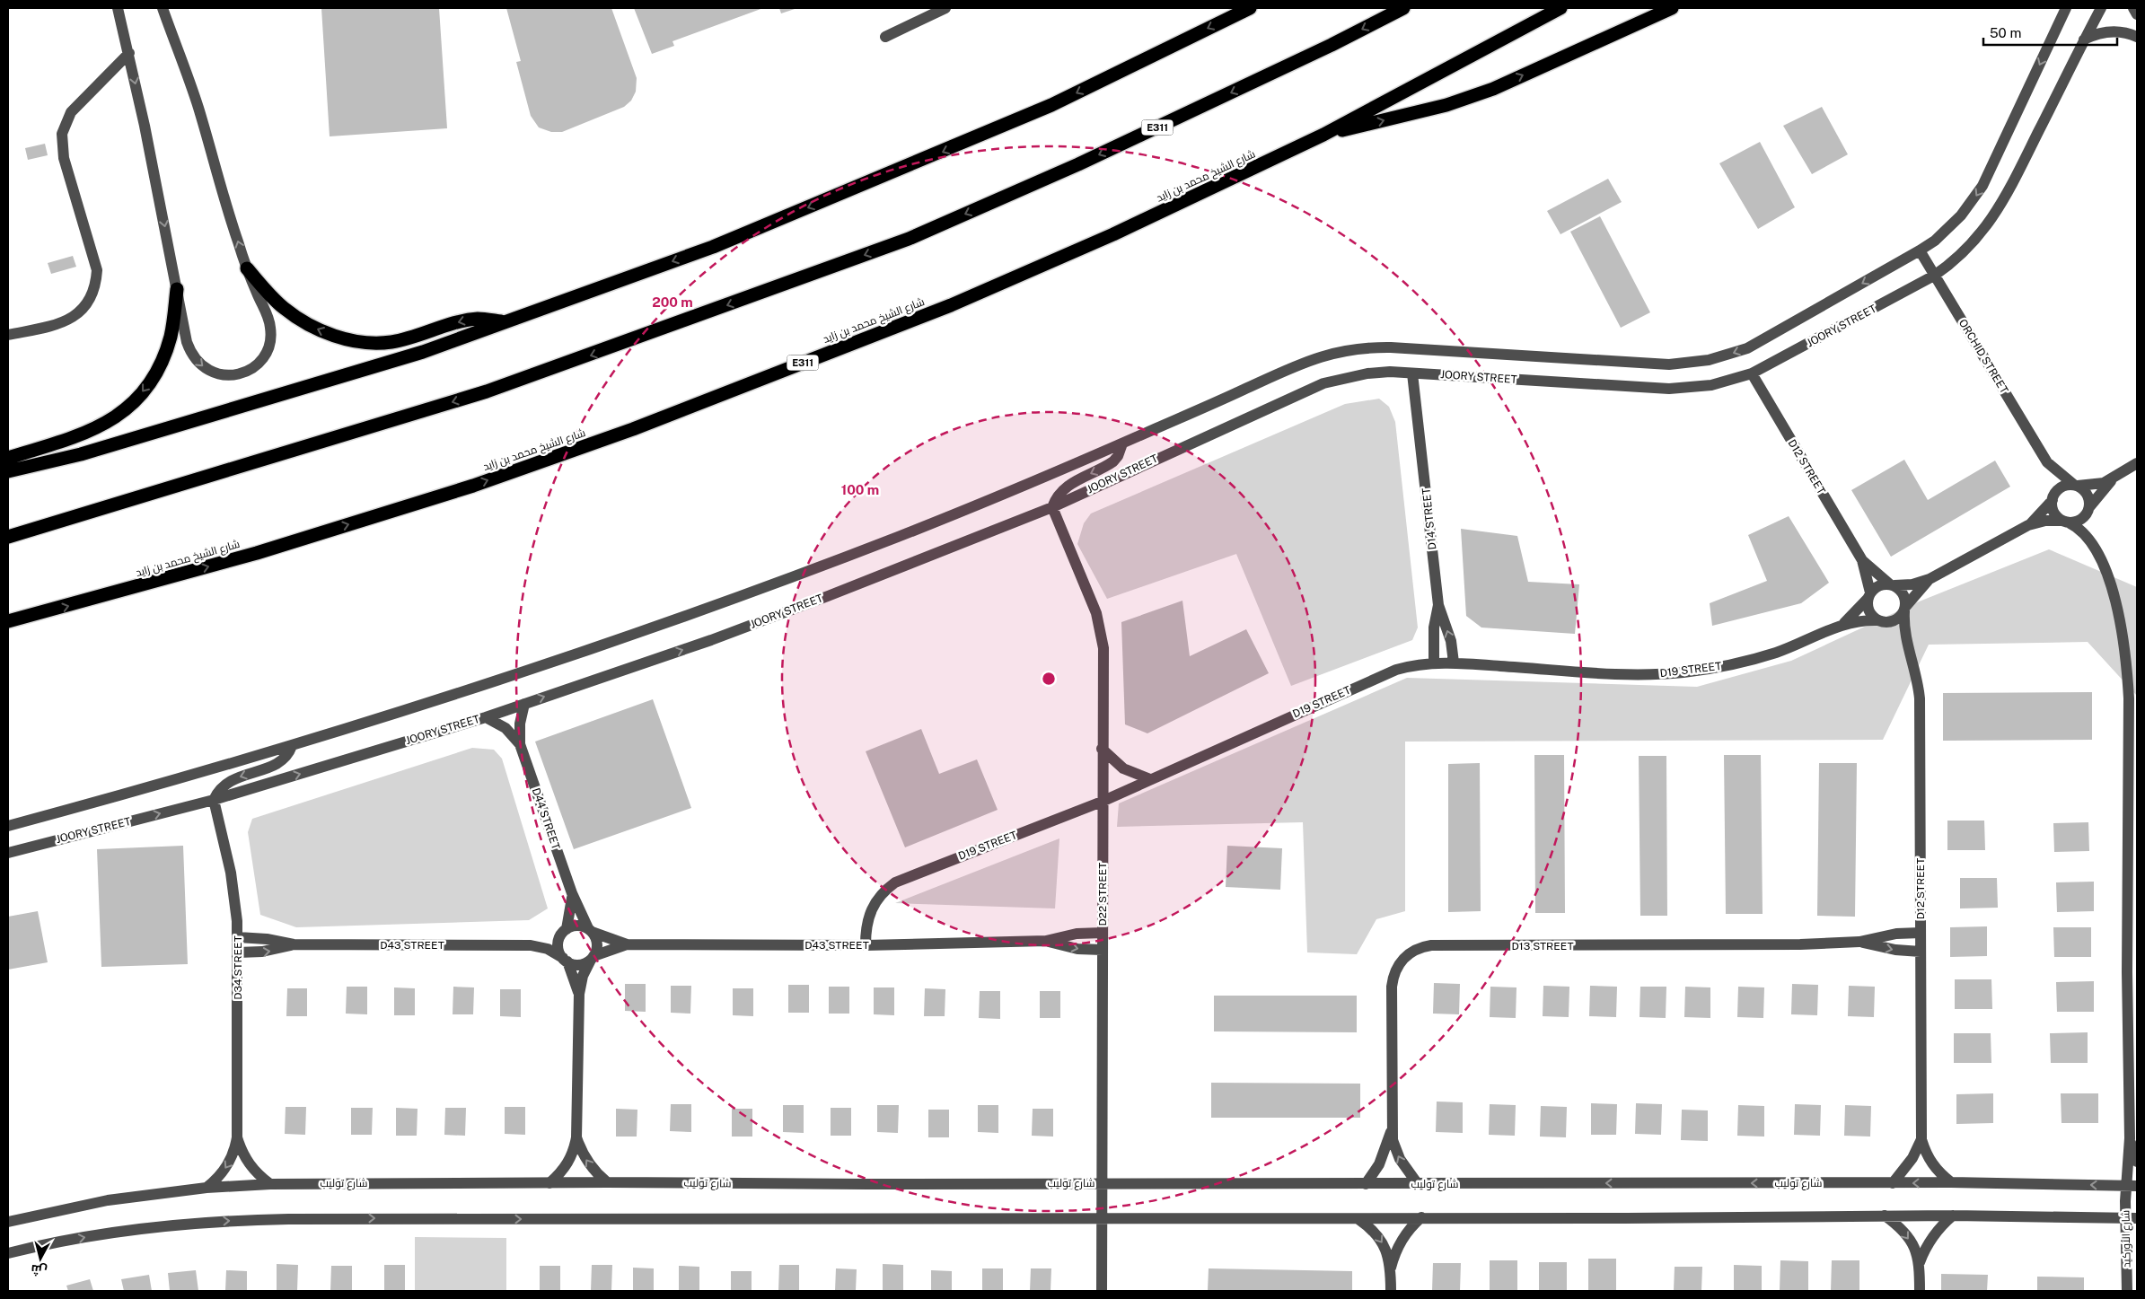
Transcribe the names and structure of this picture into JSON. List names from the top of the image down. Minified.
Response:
{"streets":{"highway":["E311","شارع الشيخ محمد بن زايد"],"street":["JOORY STREET","ORCHID STREET","D12 STREET","D14 STREET","D19 STREET","D44 STREET","D22 STREET","D43 STREET","D13 STREET","D34 STREET","شارع توليب","شارع الأوركيد"]},"crossings":[["JOORY STREET","ORCHID STREET"],["JOORY STREET","D12 STREET"],["JOORY STREET","D14 STREET"],["JOORY STREET","D44 STREET"],["JOORY STREET","D22 STREET"],["JOORY STREET","D34 STREET"],["D12 STREET","D19 STREET"],["D12 STREET","D13 STREET"],["D12 STREET","شارع توليب"],["D14 STREET","D19 STREET"],["D19 STREET","D22 STREET"],["D19 STREET","D43 STREET"],["D44 STREET","D43 STREET"],["D22 STREET","D43 STREET"],["D22 STREET","شارع توليب"],["D43 STREET","D34 STREET"],["D13 STREET","شارع توليب"],["D34 STREET","شارع توليب"],["شارع توليب","شارع الأوركيد"]],"scale_bar":"50 m","north":"bottom","rings":["200 m","100 m"]}
